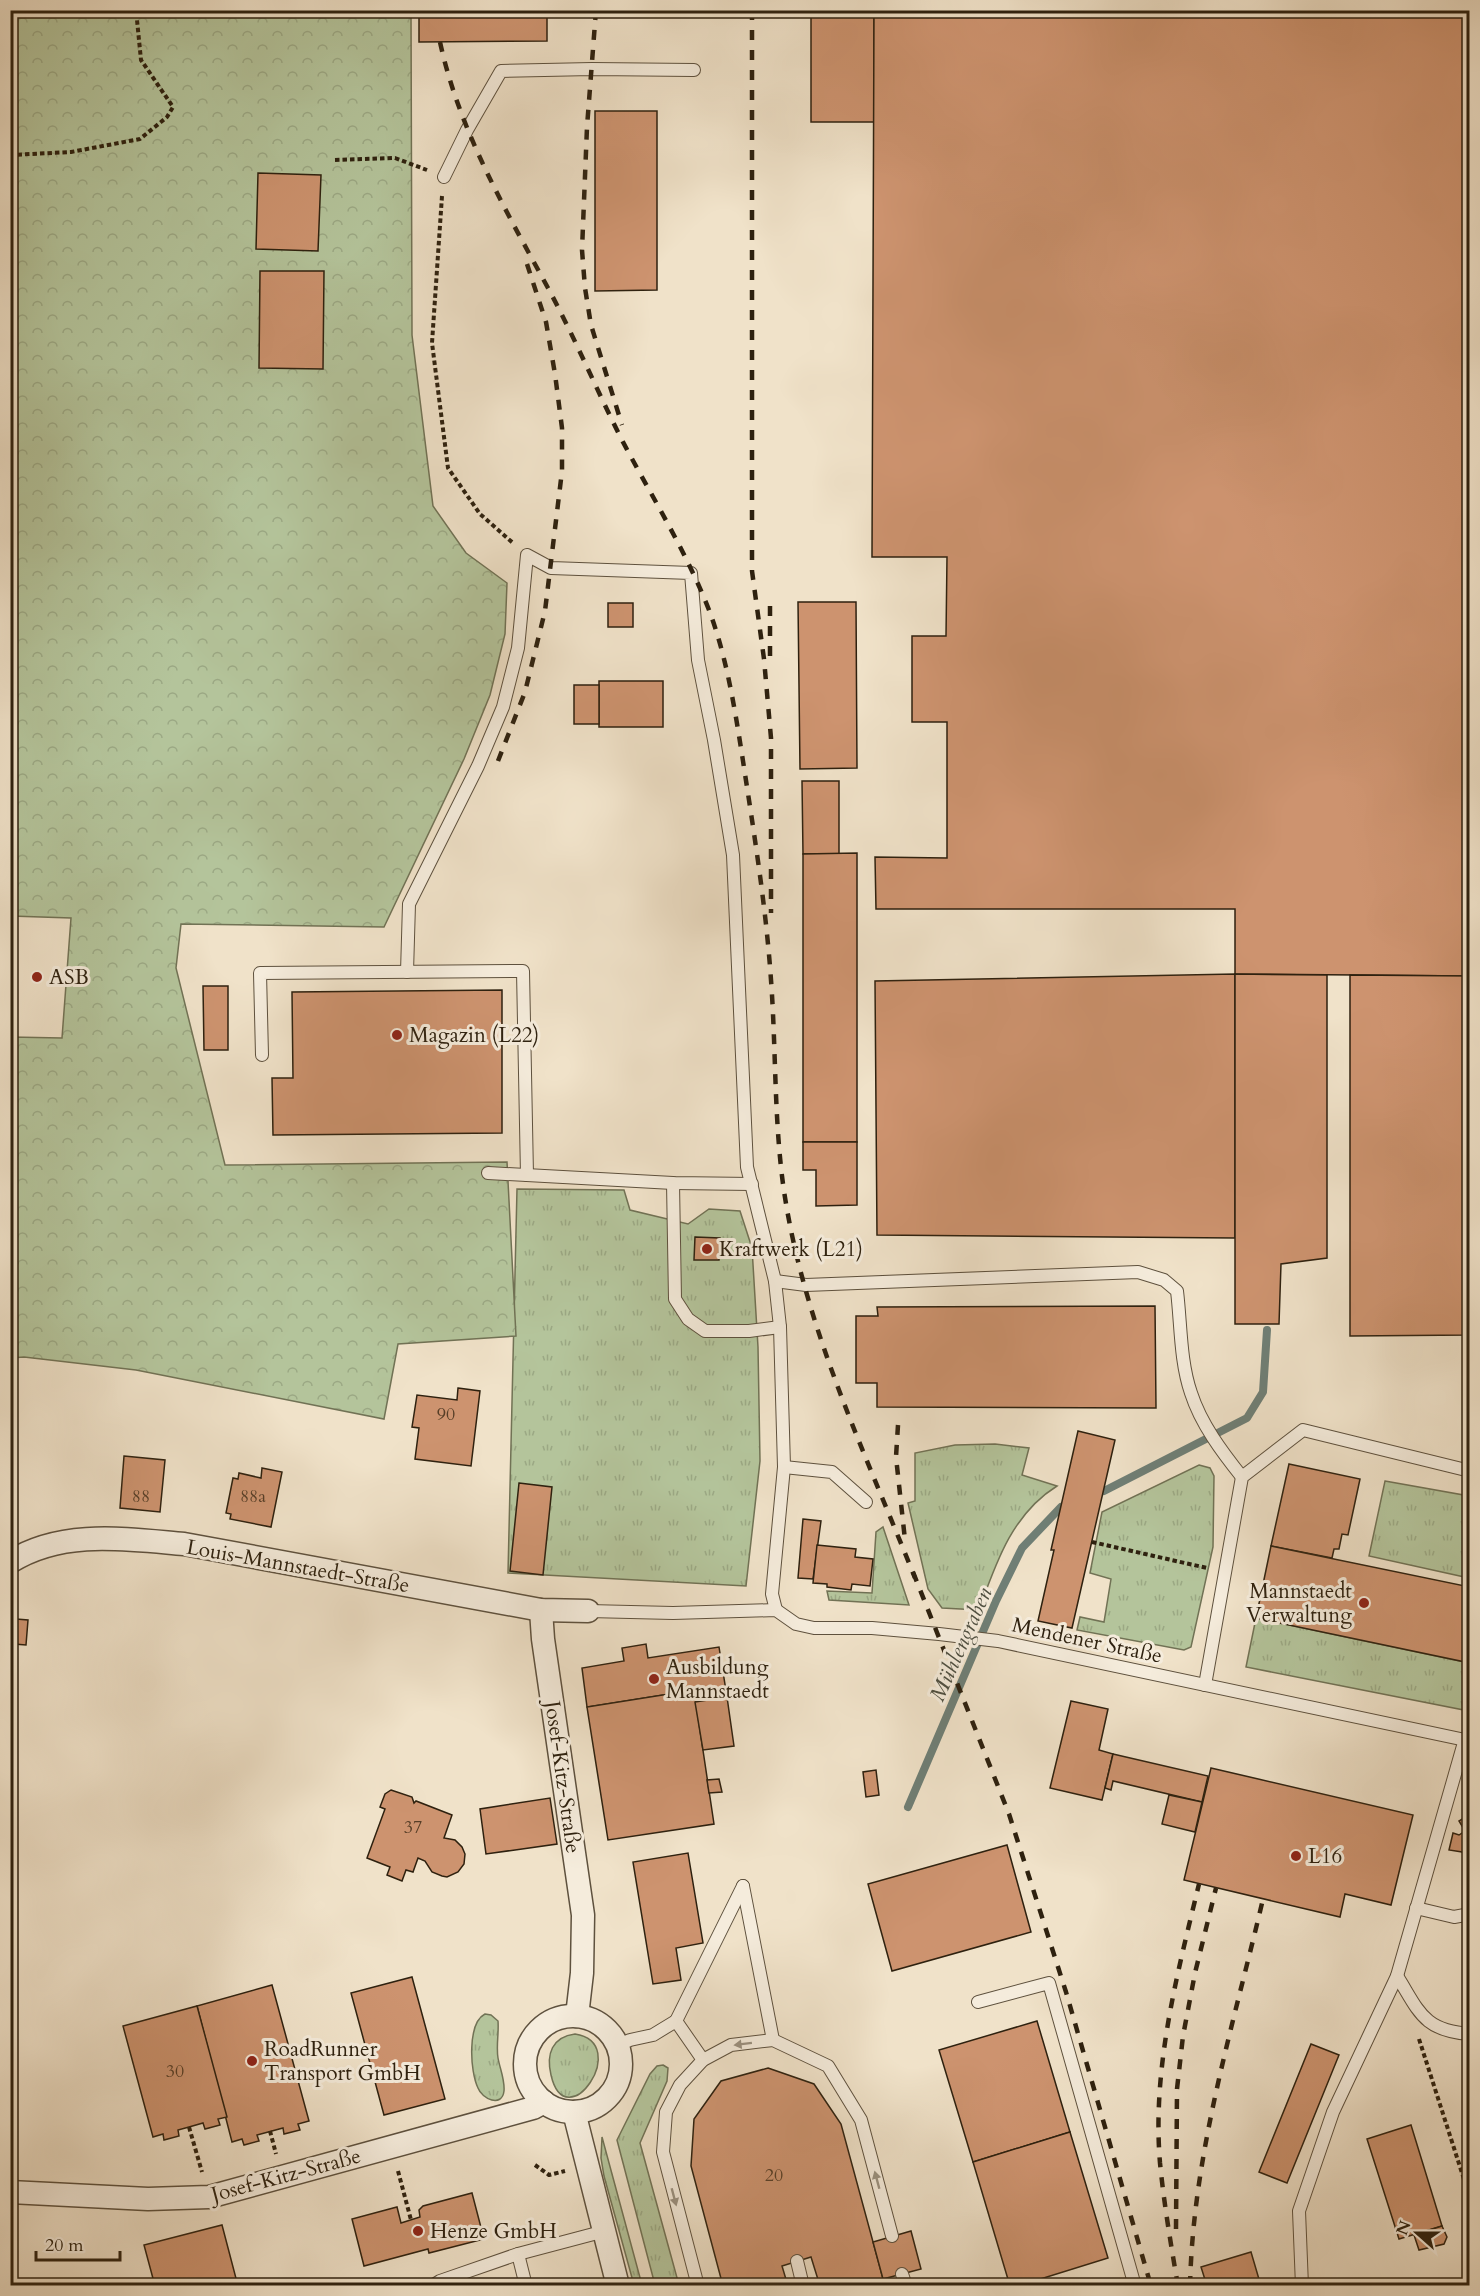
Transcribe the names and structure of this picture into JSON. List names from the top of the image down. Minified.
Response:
{"streets":{"street":["Louis-Mannstaedt-Straße","Josef-Kitz-Straße"],"lane":["Mendener Straße"]},"crossings":[["Louis-Mannstaedt-Straße","Josef-Kitz-Straße"]],"water":["Mühlengraben"],"places":["ASB","Magazin (L22)","Kraftwerk (L21)","Mannstaedt Verwaltung","Ausbildung Mannstaedt","L16","RoadRunner Transport GmbH","Henze GmbH"],"house_numbers":["90","88","88a","37","30","20"],"scale_bar":"20 m","north":"left"}
